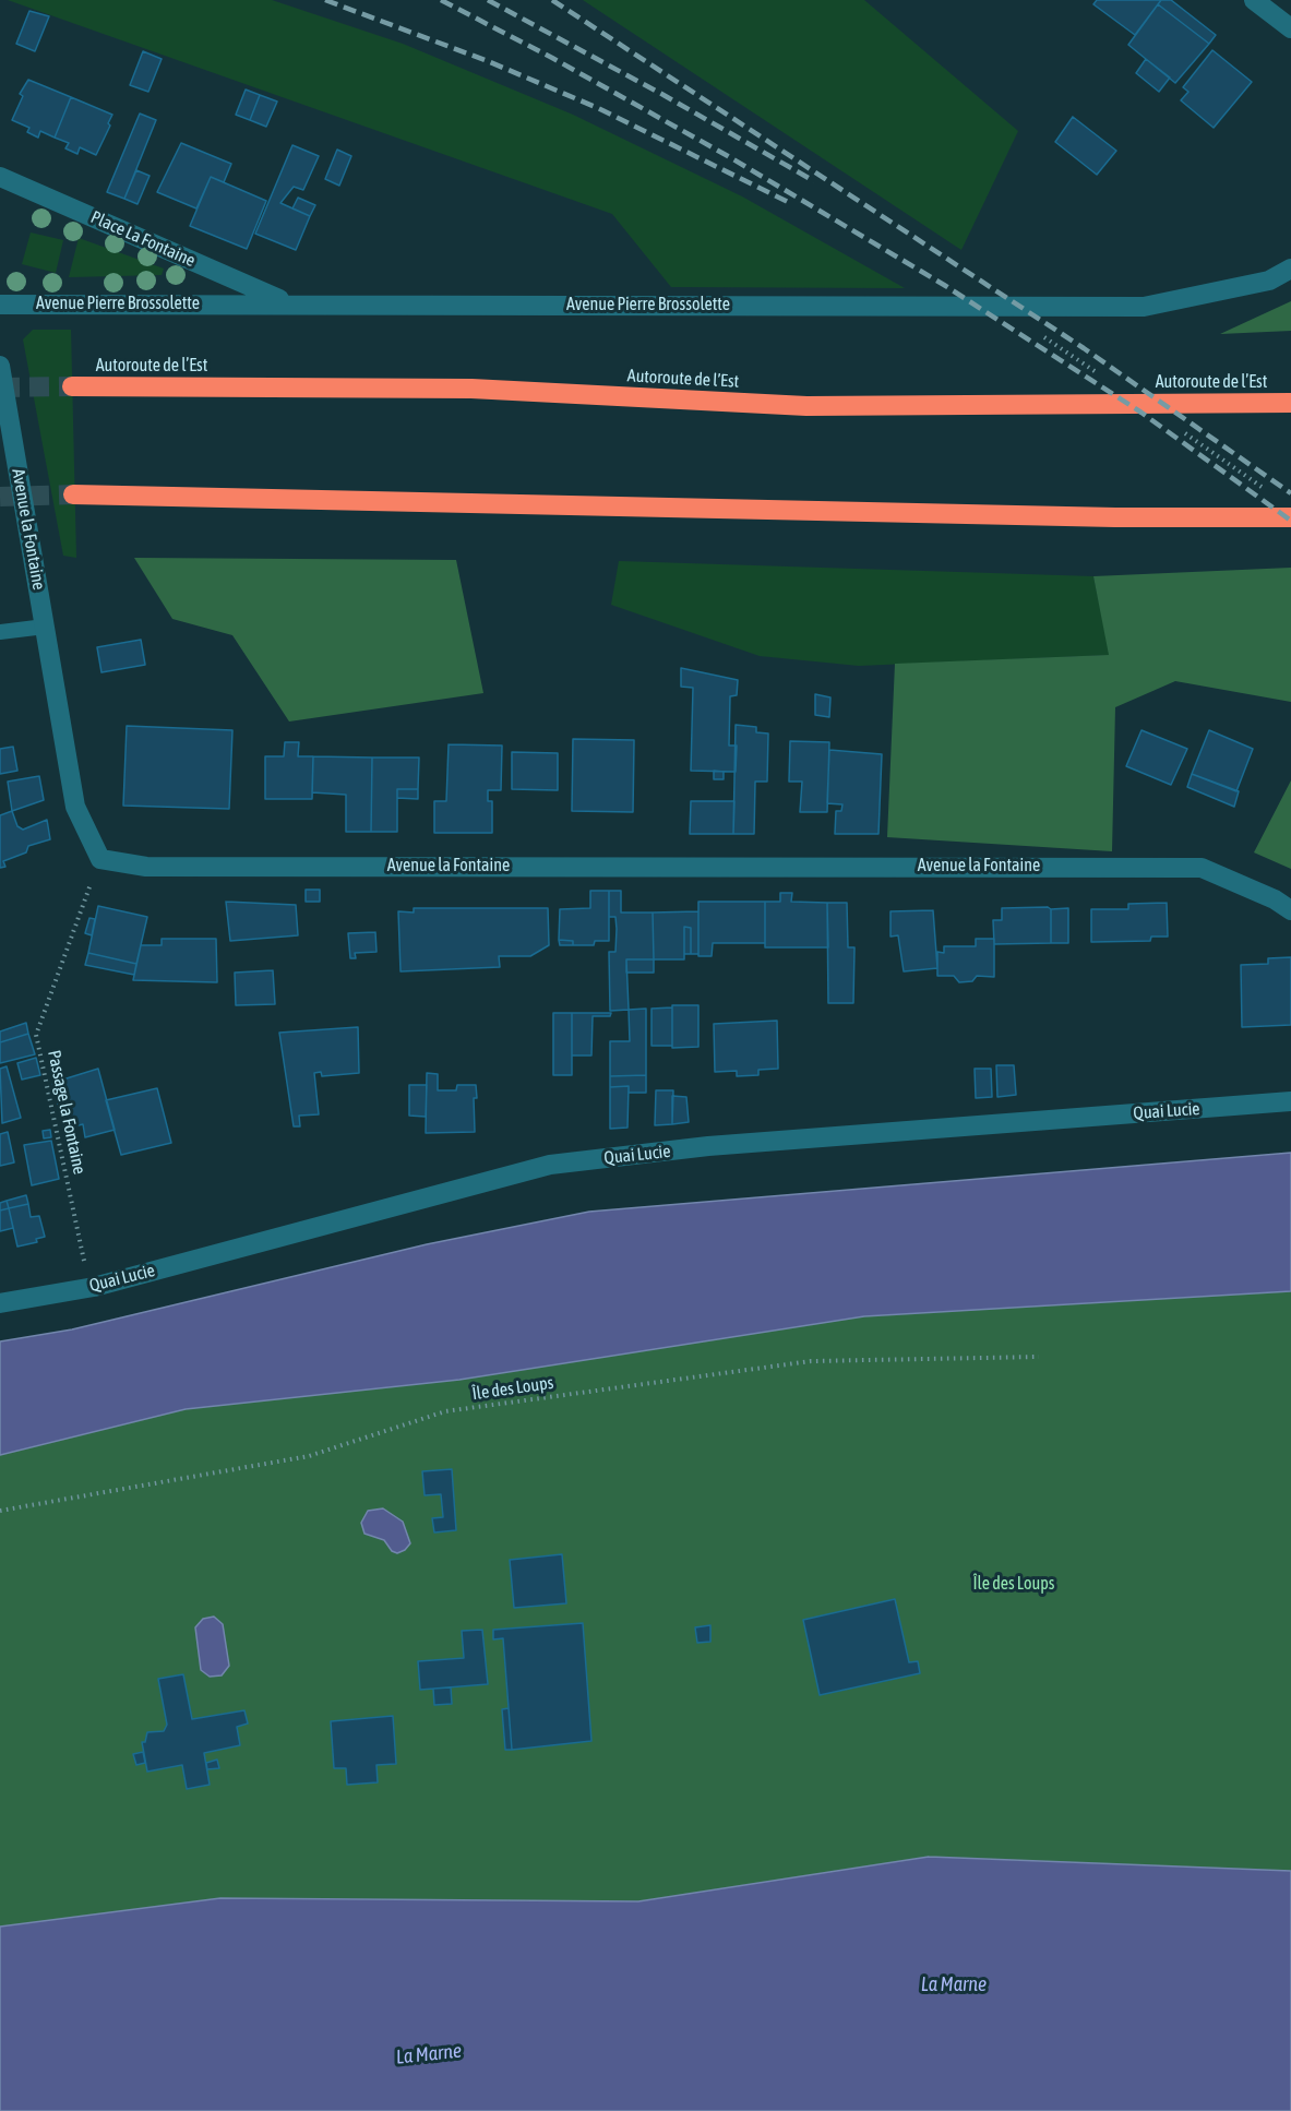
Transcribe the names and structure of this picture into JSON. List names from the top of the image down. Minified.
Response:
{"streets":{"highway":["Autoroute de l’Est"],"street":["Place La Fontaine","Avenue Pierre Brossolette","Avenue la Fontaine","Quai Lucie"],"path":["Passage la Fontaine","Île des Loups"]},"crossings":[["Place La Fontaine","Avenue Pierre Brossolette"],["Avenue la Fontaine","Passage la Fontaine"]],"water":["La Marne"],"parks":["Île des Loups"]}
